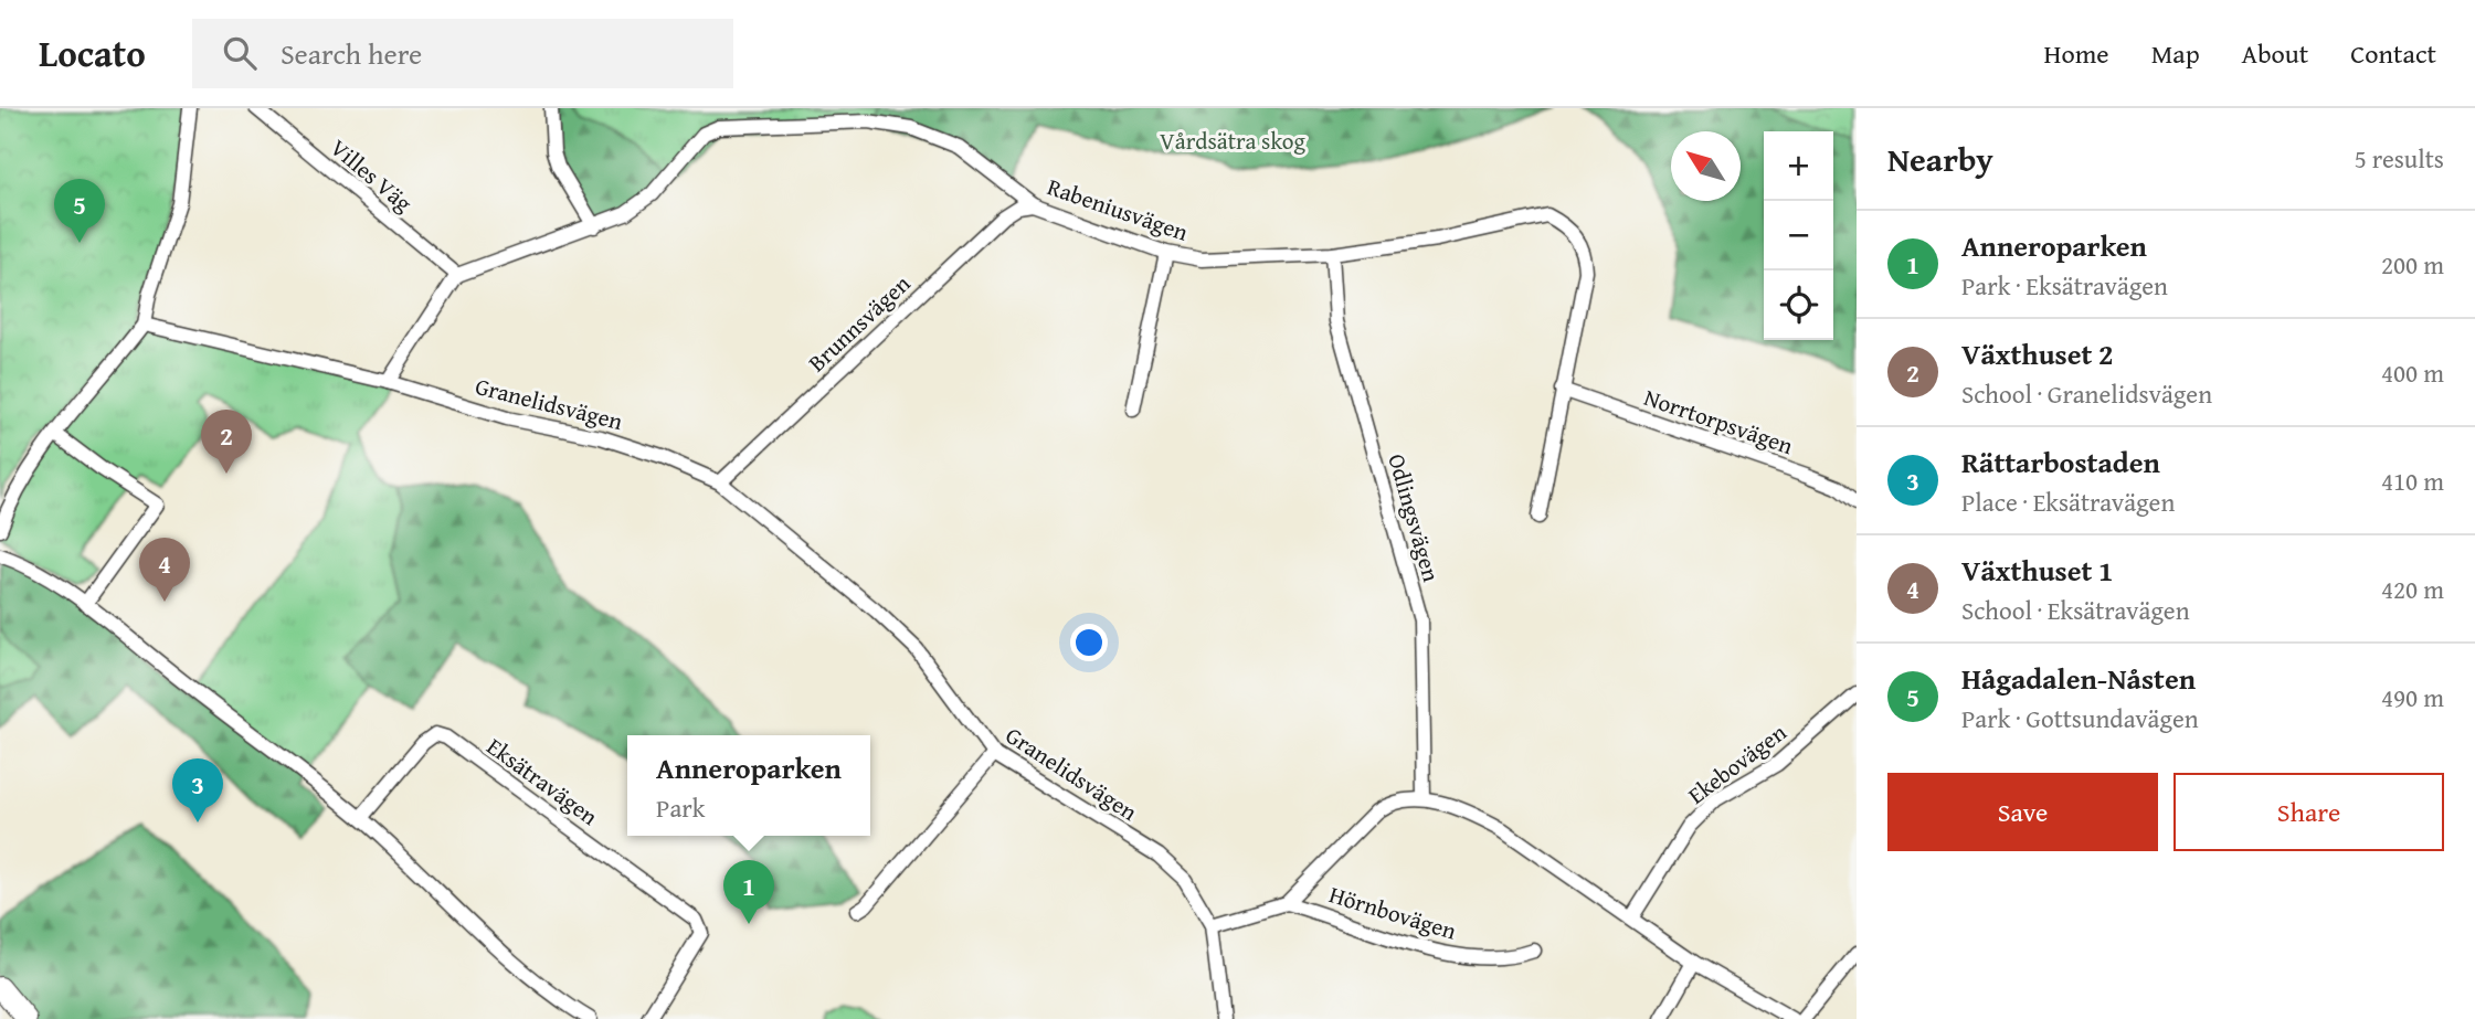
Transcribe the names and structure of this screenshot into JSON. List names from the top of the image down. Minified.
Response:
{"streets":{"street":["Villes Väg","Rabeniusvägen","Brunnsvägen","Granelidsvägen","Norrtorpsvägen","Odlingsvägen","Ekebovägen","Eksätravägen","Hörnbovägen"]},"crossings":[["Villes Väg","Rabeniusvägen"],["Rabeniusvägen","Brunnsvägen"],["Rabeniusvägen","Norrtorpsvägen"],["Rabeniusvägen","Odlingsvägen"],["Brunnsvägen","Granelidsvägen"]],"parks":["Vårdsätra skog"],"north":"top left","page":{"header":"Locato","search":"Search here","nav":["Home","Map","About","Contact"],"heading":["Nearby","5 results"],"map_buttons":["+","−"],"pins":["5","2","4","3","1"],"list":[{"mark":"1","name":"Anneroparken","note":"Park · Eksätravägen","value":"200 m"},{"mark":"2","name":"Växthuset 2","note":"School · Granelidsvägen","value":"400 m"},{"mark":"3","name":"Rättarbostaden","note":"Place · Eksätravägen","value":"410 m"},{"mark":"4","name":"Växthuset 1","note":"School · Eksätravägen","value":"420 m"},{"mark":"5","name":"Hågadalen-Nåsten","note":"Park · Gottsundavägen","value":"490 m"}],"popup":["Anneroparken","Park"],"buttons":["Save","Share"]}}
